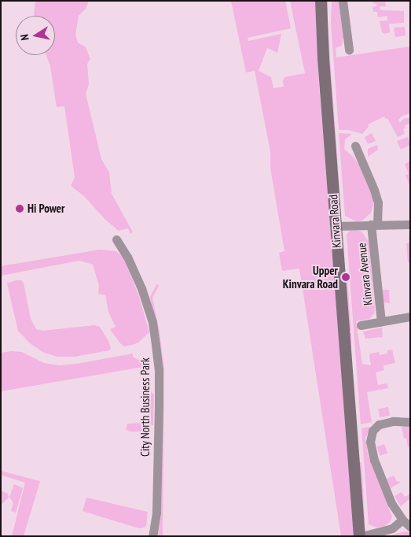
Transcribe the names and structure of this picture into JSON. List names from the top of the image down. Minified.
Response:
{"streets":{"street":["Kinvara Road","Kinvara Avenue","City North Business Park"]},"crossings":[["Kinvara Road","Kinvara Avenue"]],"places":["Hi Power","Upper Kinvara Road"],"north":"left"}
